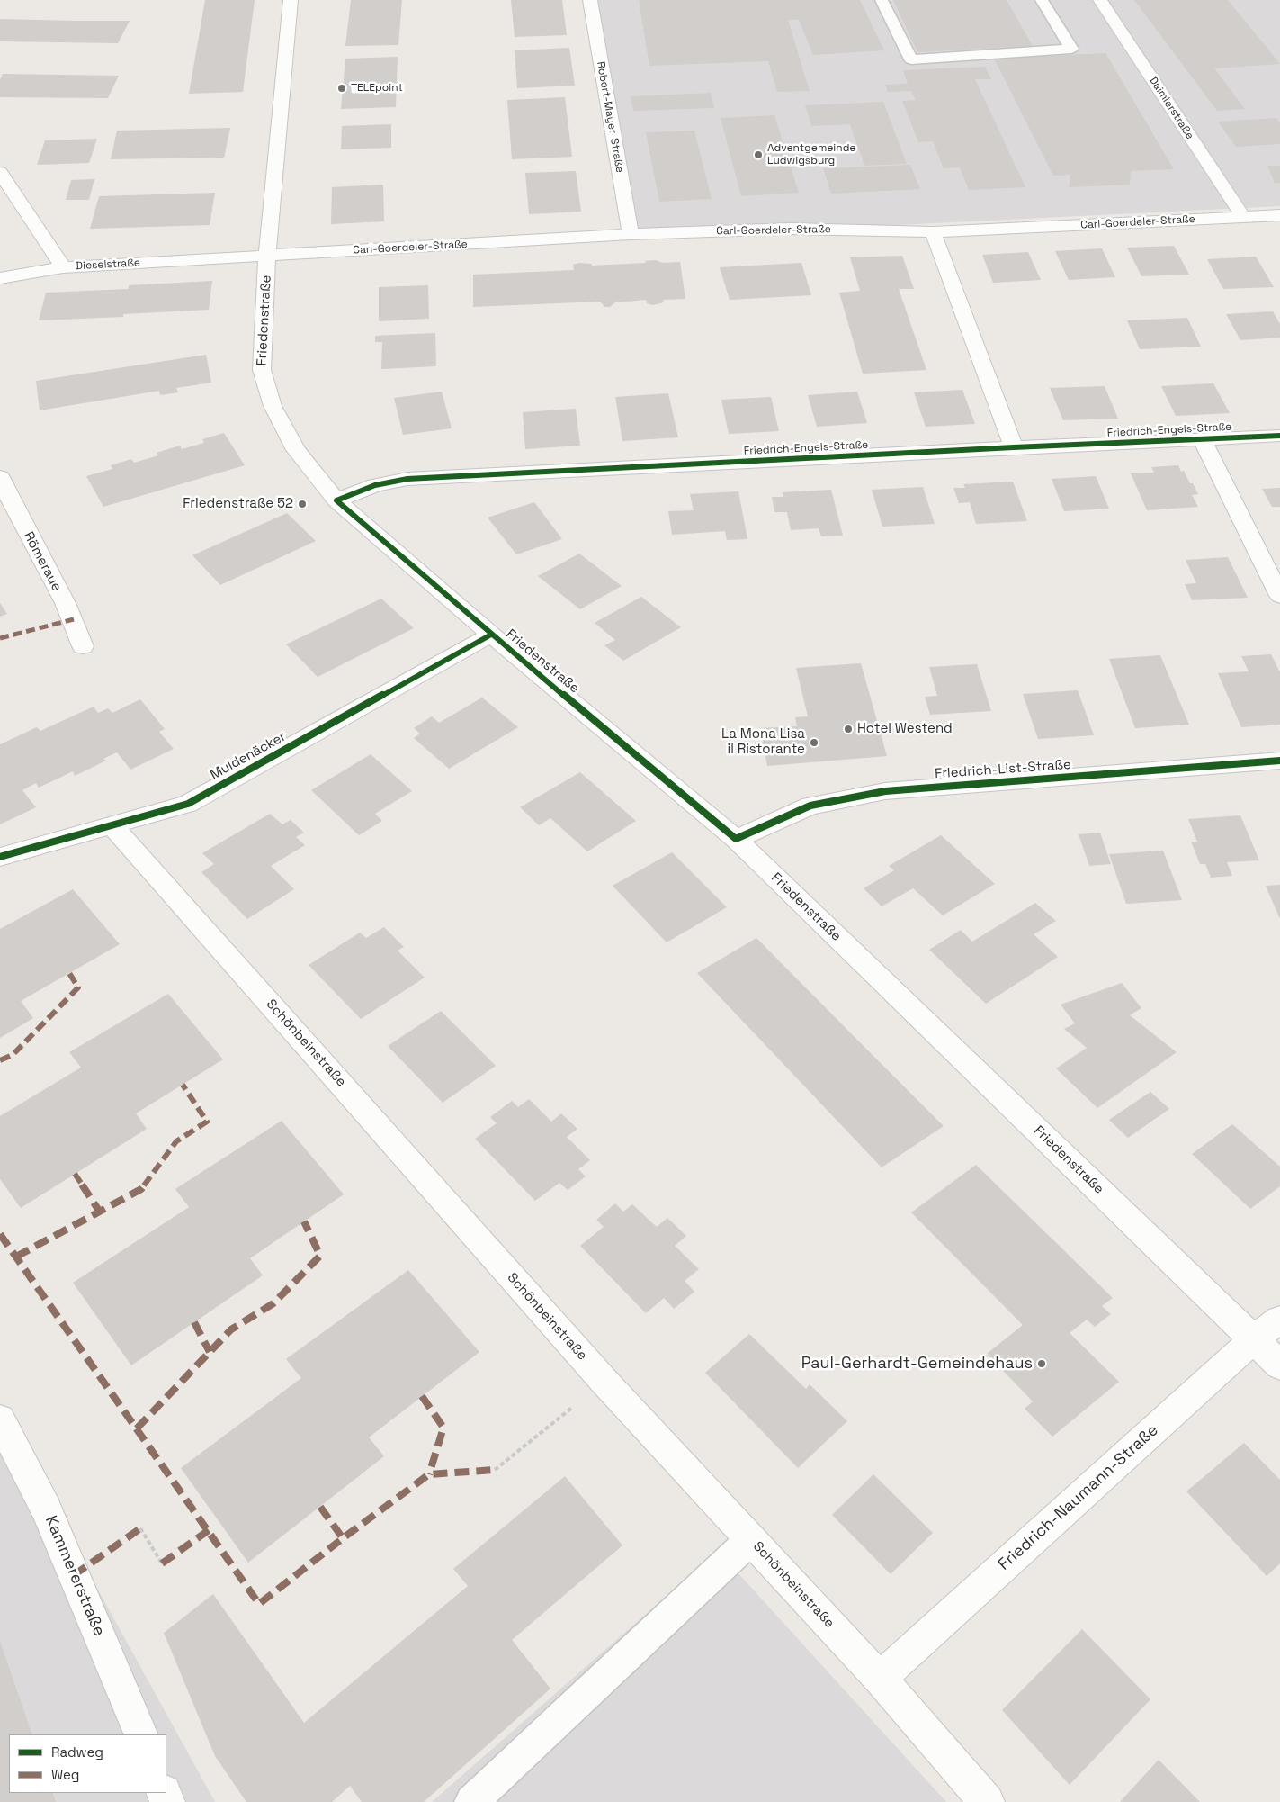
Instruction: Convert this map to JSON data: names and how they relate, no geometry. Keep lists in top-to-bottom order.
{
  "streets": {
    "street": [
      "Daimlerstraße",
      "Robert-Mayer-Straße",
      "Carl-Goerdeler-Straße",
      "Dieselstraße",
      "Friedenstraße",
      "Friedrich-Engels-Straße",
      "Römeraue",
      "Muldenäcker",
      "Friedrich-List-Straße",
      "Schönbeinstraße",
      "Friedrich-Naumann-Straße",
      "Kammererstraße"
    ]
  },
  "crossings": [
    ["Daimlerstraße", "Carl-Goerdeler-Straße"],
    ["Robert-Mayer-Straße", "Carl-Goerdeler-Straße"],
    ["Carl-Goerdeler-Straße", "Dieselstraße"],
    ["Carl-Goerdeler-Straße", "Friedenstraße"],
    ["Dieselstraße", "Friedenstraße"],
    ["Friedenstraße", "Friedrich-Engels-Straße"],
    ["Friedenstraße", "Muldenäcker"],
    ["Friedenstraße", "Friedrich-List-Straße"],
    ["Friedenstraße", "Friedrich-Naumann-Straße"],
    ["Muldenäcker", "Schönbeinstraße"],
    ["Schönbeinstraße", "Friedrich-Naumann-Straße"]
  ],
  "places": [
    "TELEpoint",
    "Adventgemeinde Ludwigsburg",
    "Friedenstraße 52",
    "Hotel Westend",
    "La Mona Lisa il Ristorante",
    "Paul-Gerhardt-Gemeindehaus"
  ],
  "legend": ["Radweg", "Weg"]
}
